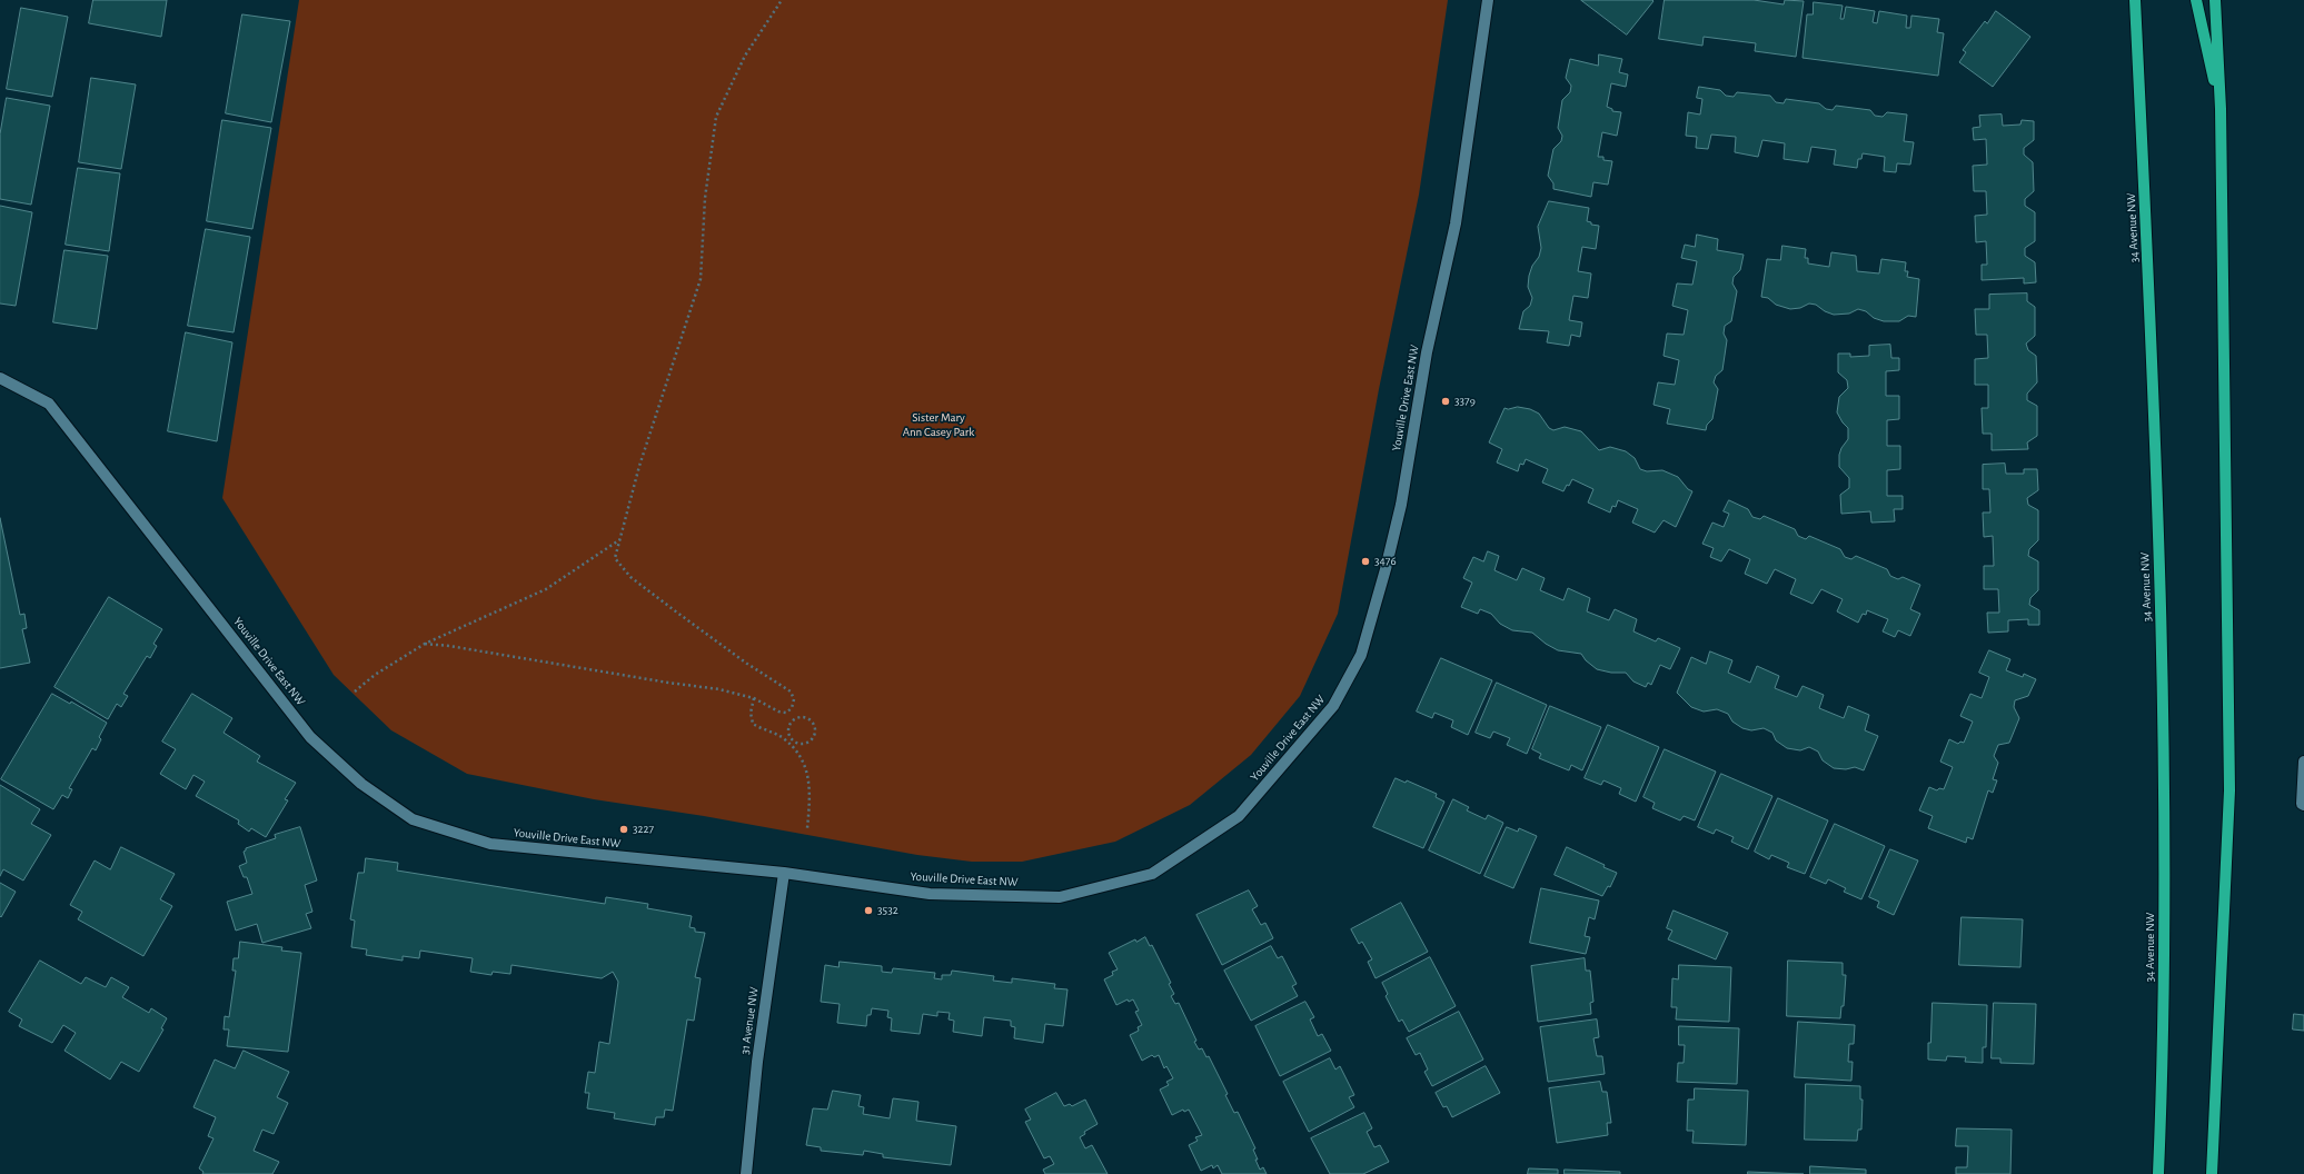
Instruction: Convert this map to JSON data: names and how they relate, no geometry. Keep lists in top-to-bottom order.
{
  "streets": {
    "main road": ["34 Avenue NW"],
    "street": ["Youville Drive East NW", "31 Avenue NW"]
  },
  "crossings": [
    ["Youville Drive East NW", "31 Avenue NW"]
  ],
  "parks": ["Sister Mary Ann Casey Park"],
  "places": [
    "3379",
    "3476",
    "3227",
    "3532"
  ]
}
